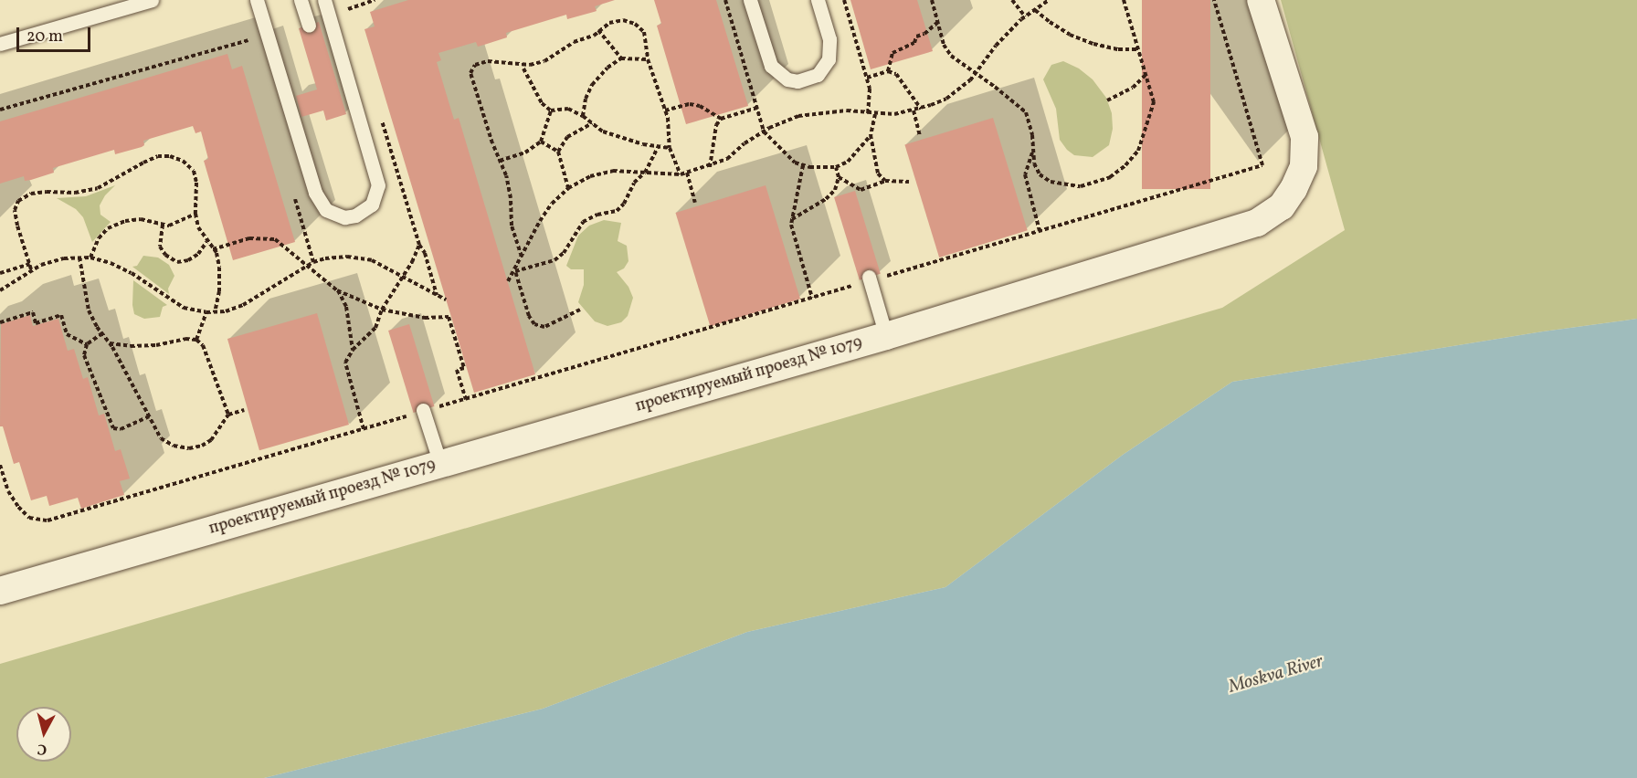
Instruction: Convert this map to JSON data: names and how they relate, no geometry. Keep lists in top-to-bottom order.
{
  "streets": {
    "street": ["проектируемый проезд № 1079"]
  },
  "water": ["Moskva River"],
  "scale_bar": "20 m",
  "north": "bottom"
}
